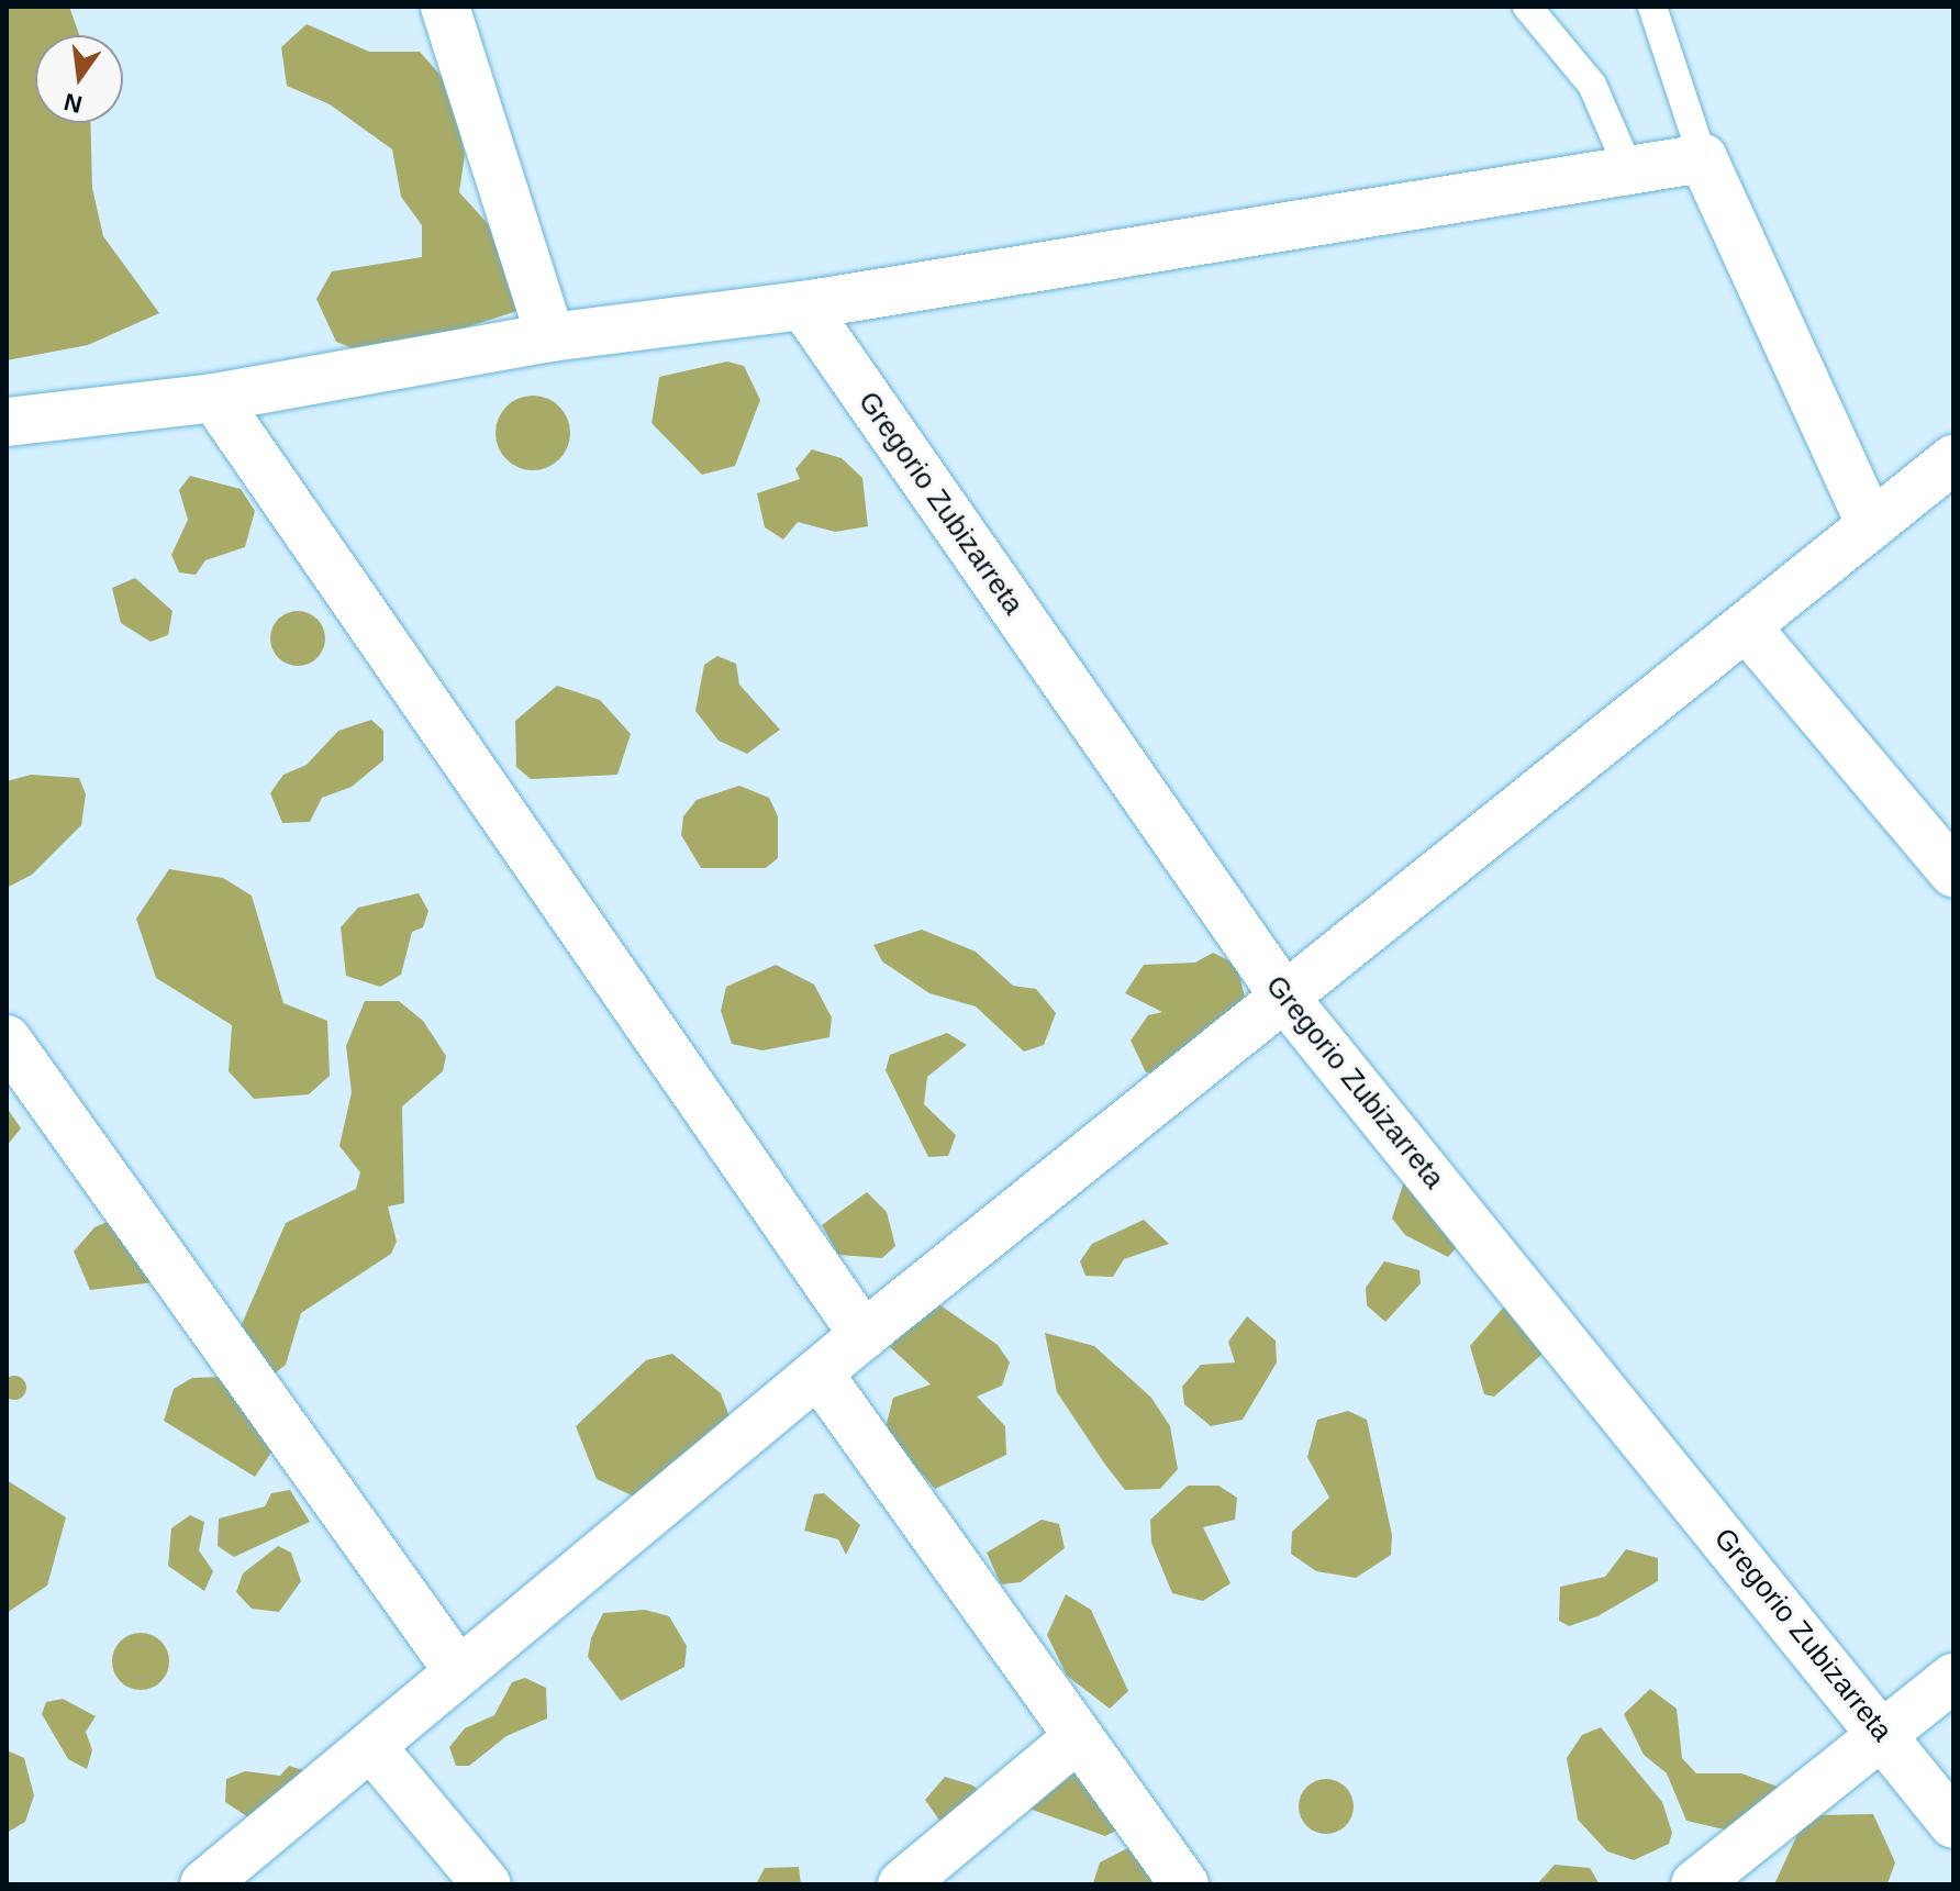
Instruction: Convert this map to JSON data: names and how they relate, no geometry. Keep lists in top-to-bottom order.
{
  "streets": {
    "street": ["Gregorio Zubizarreta"]
  },
  "north": "bottom"
}
